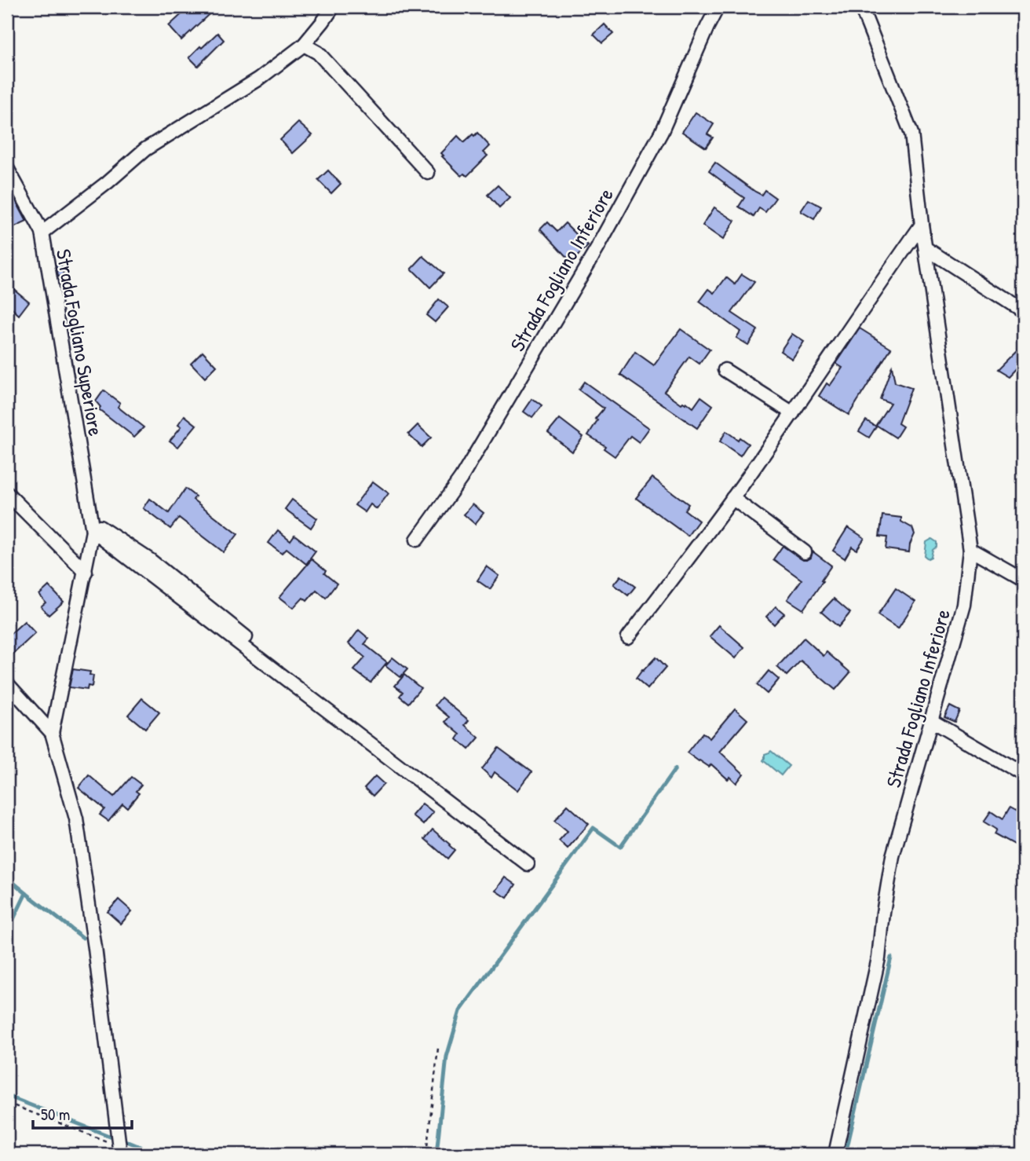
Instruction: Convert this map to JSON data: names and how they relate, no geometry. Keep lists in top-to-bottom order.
{
  "streets": {
    "street": ["Strada Fogliano Inferiore", "Strada Fogliano Superiore"]
  },
  "scale_bar": "50 m"
}
